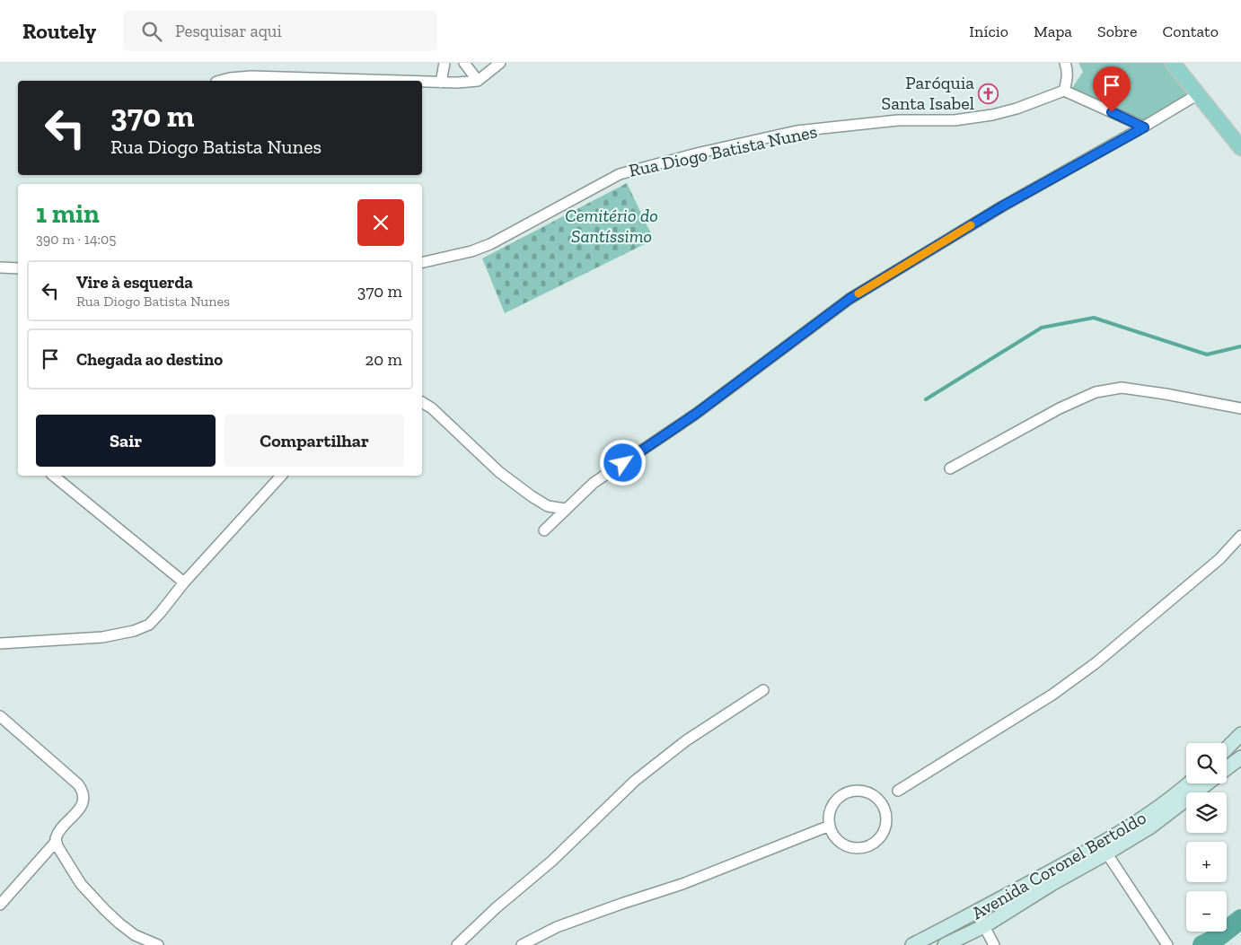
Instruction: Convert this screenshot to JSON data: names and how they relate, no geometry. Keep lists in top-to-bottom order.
{
  "streets": {
    "street": ["Rua Diogo Batista Nunes", "Avenida Coronel Bertoldo"]
  },
  "parks": ["Cemitério do Santíssimo"],
  "places": {
    "church": ["Paróquia Santa Isabel"]
  },
  "page": {
    "header": "Routely",
    "search": "Pesquisar aqui",
    "nav": [
      "Início",
      "Mapa",
      "Sobre",
      "Contato"
    ],
    "turn": ["370 m", "Rua Diogo Batista Nunes"],
    "heading": ["1 min", "390 m · 14:05"],
    "list": [
      {
        "name": "Vire à esquerda",
        "note": "Rua Diogo Batista Nunes",
        "value": "370 m"
      },
      {
        "name": "Chegada ao destino",
        "value": "20 m"
      }
    ],
    "buttons": ["Sair", "Compartilhar"],
    "map_buttons": ["+", "−"]
  }
}
